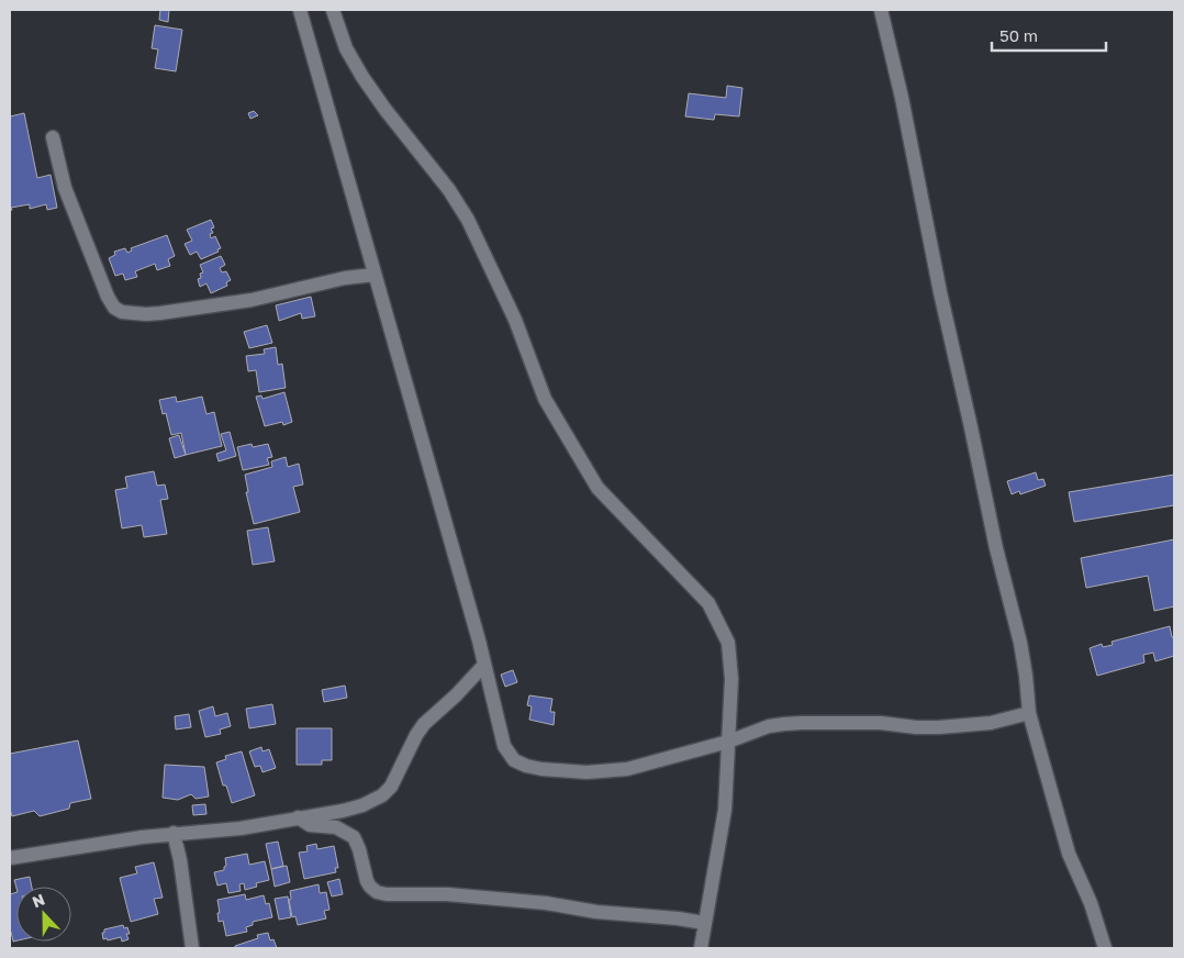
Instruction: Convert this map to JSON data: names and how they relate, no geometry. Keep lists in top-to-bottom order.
{
  "scale_bar": "50 m",
  "north": "top"
}
